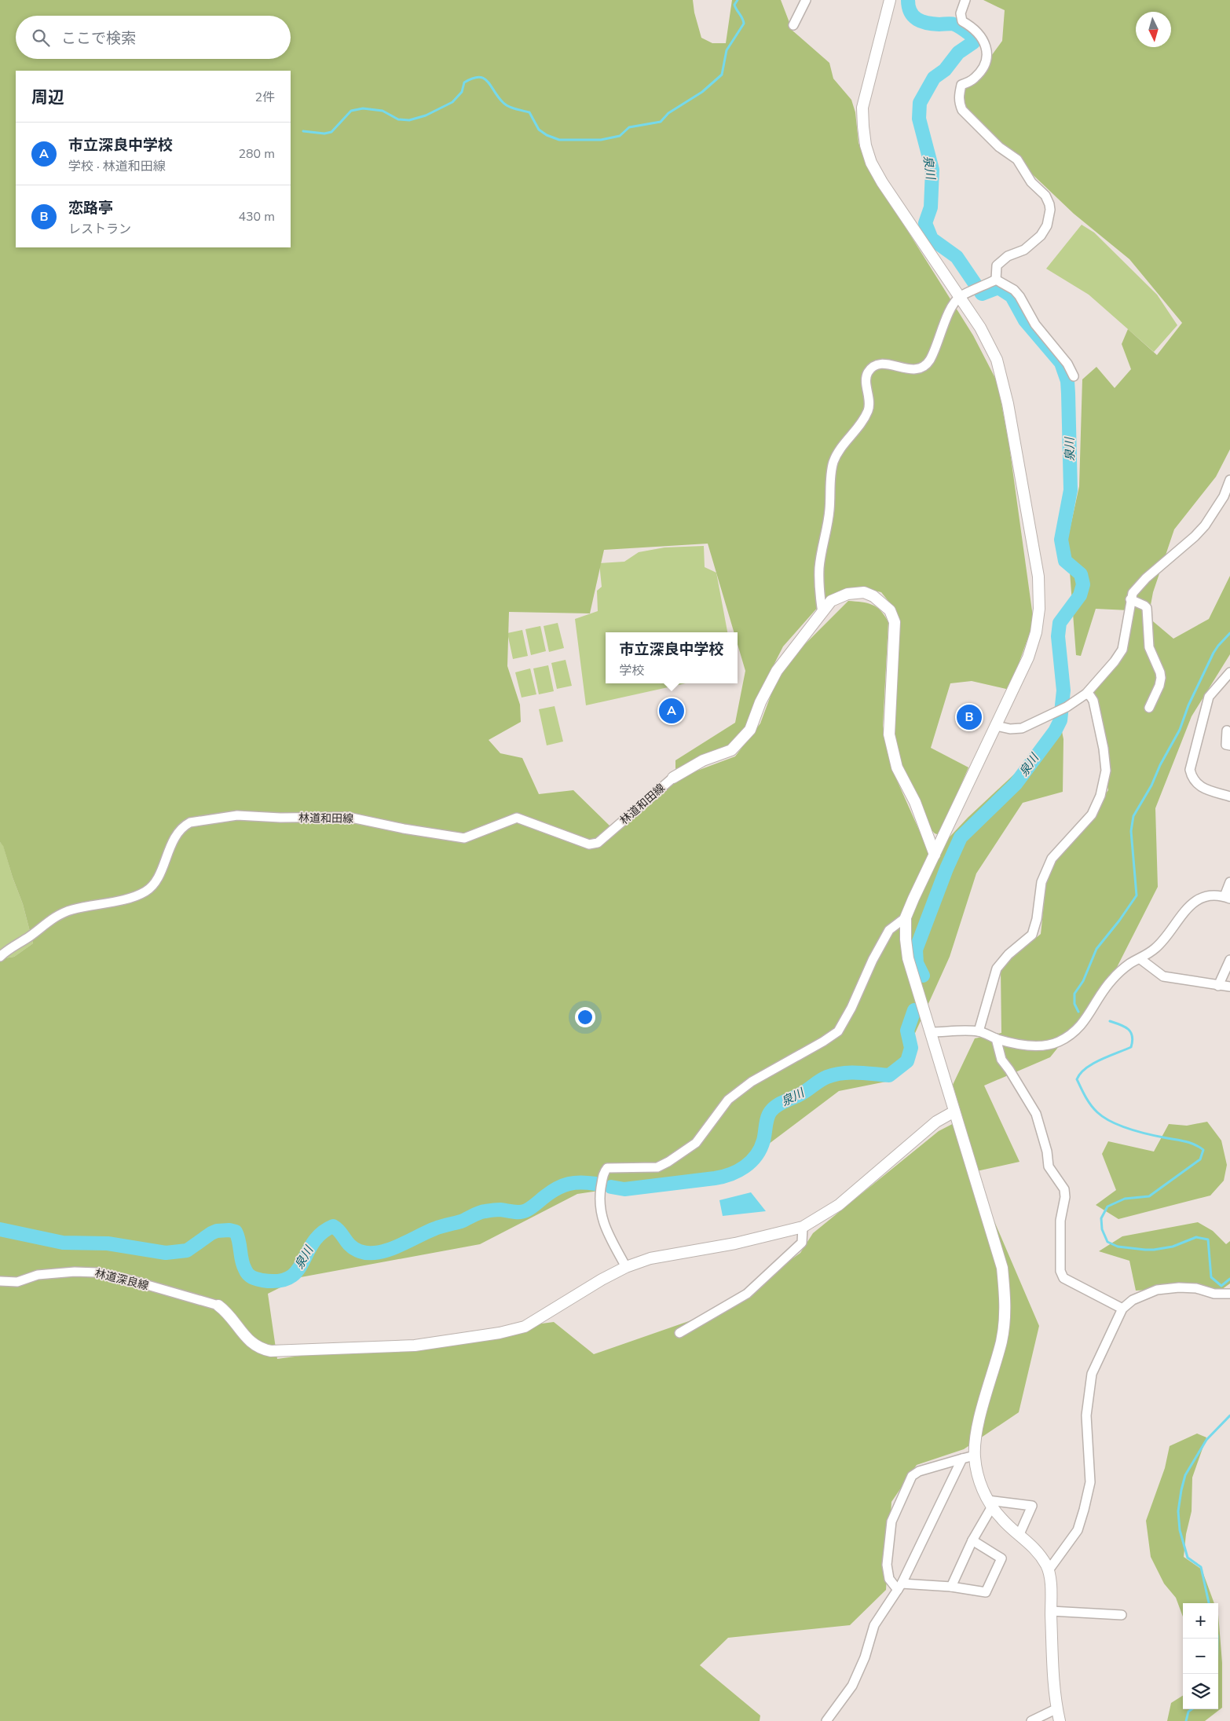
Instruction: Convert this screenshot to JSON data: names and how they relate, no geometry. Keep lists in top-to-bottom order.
{
  "streets": {
    "street": ["林道和田線", "林道深良線"]
  },
  "water": ["泉川"],
  "north": "bottom",
  "page": {
    "search": "ここで検索",
    "heading": ["周辺", "2件"],
    "list": [
      {
        "mark": "A",
        "name": "市立深良中学校",
        "note": "学校 · 林道和田線",
        "value": "280 m"
      },
      {
        "mark": "B",
        "name": "恋路亭",
        "note": "レストラン",
        "value": "430 m"
      }
    ],
    "popup": ["市立深良中学校", "学校"],
    "pins": ["A", "B"],
    "map_buttons": ["+", "−"]
  }
}
